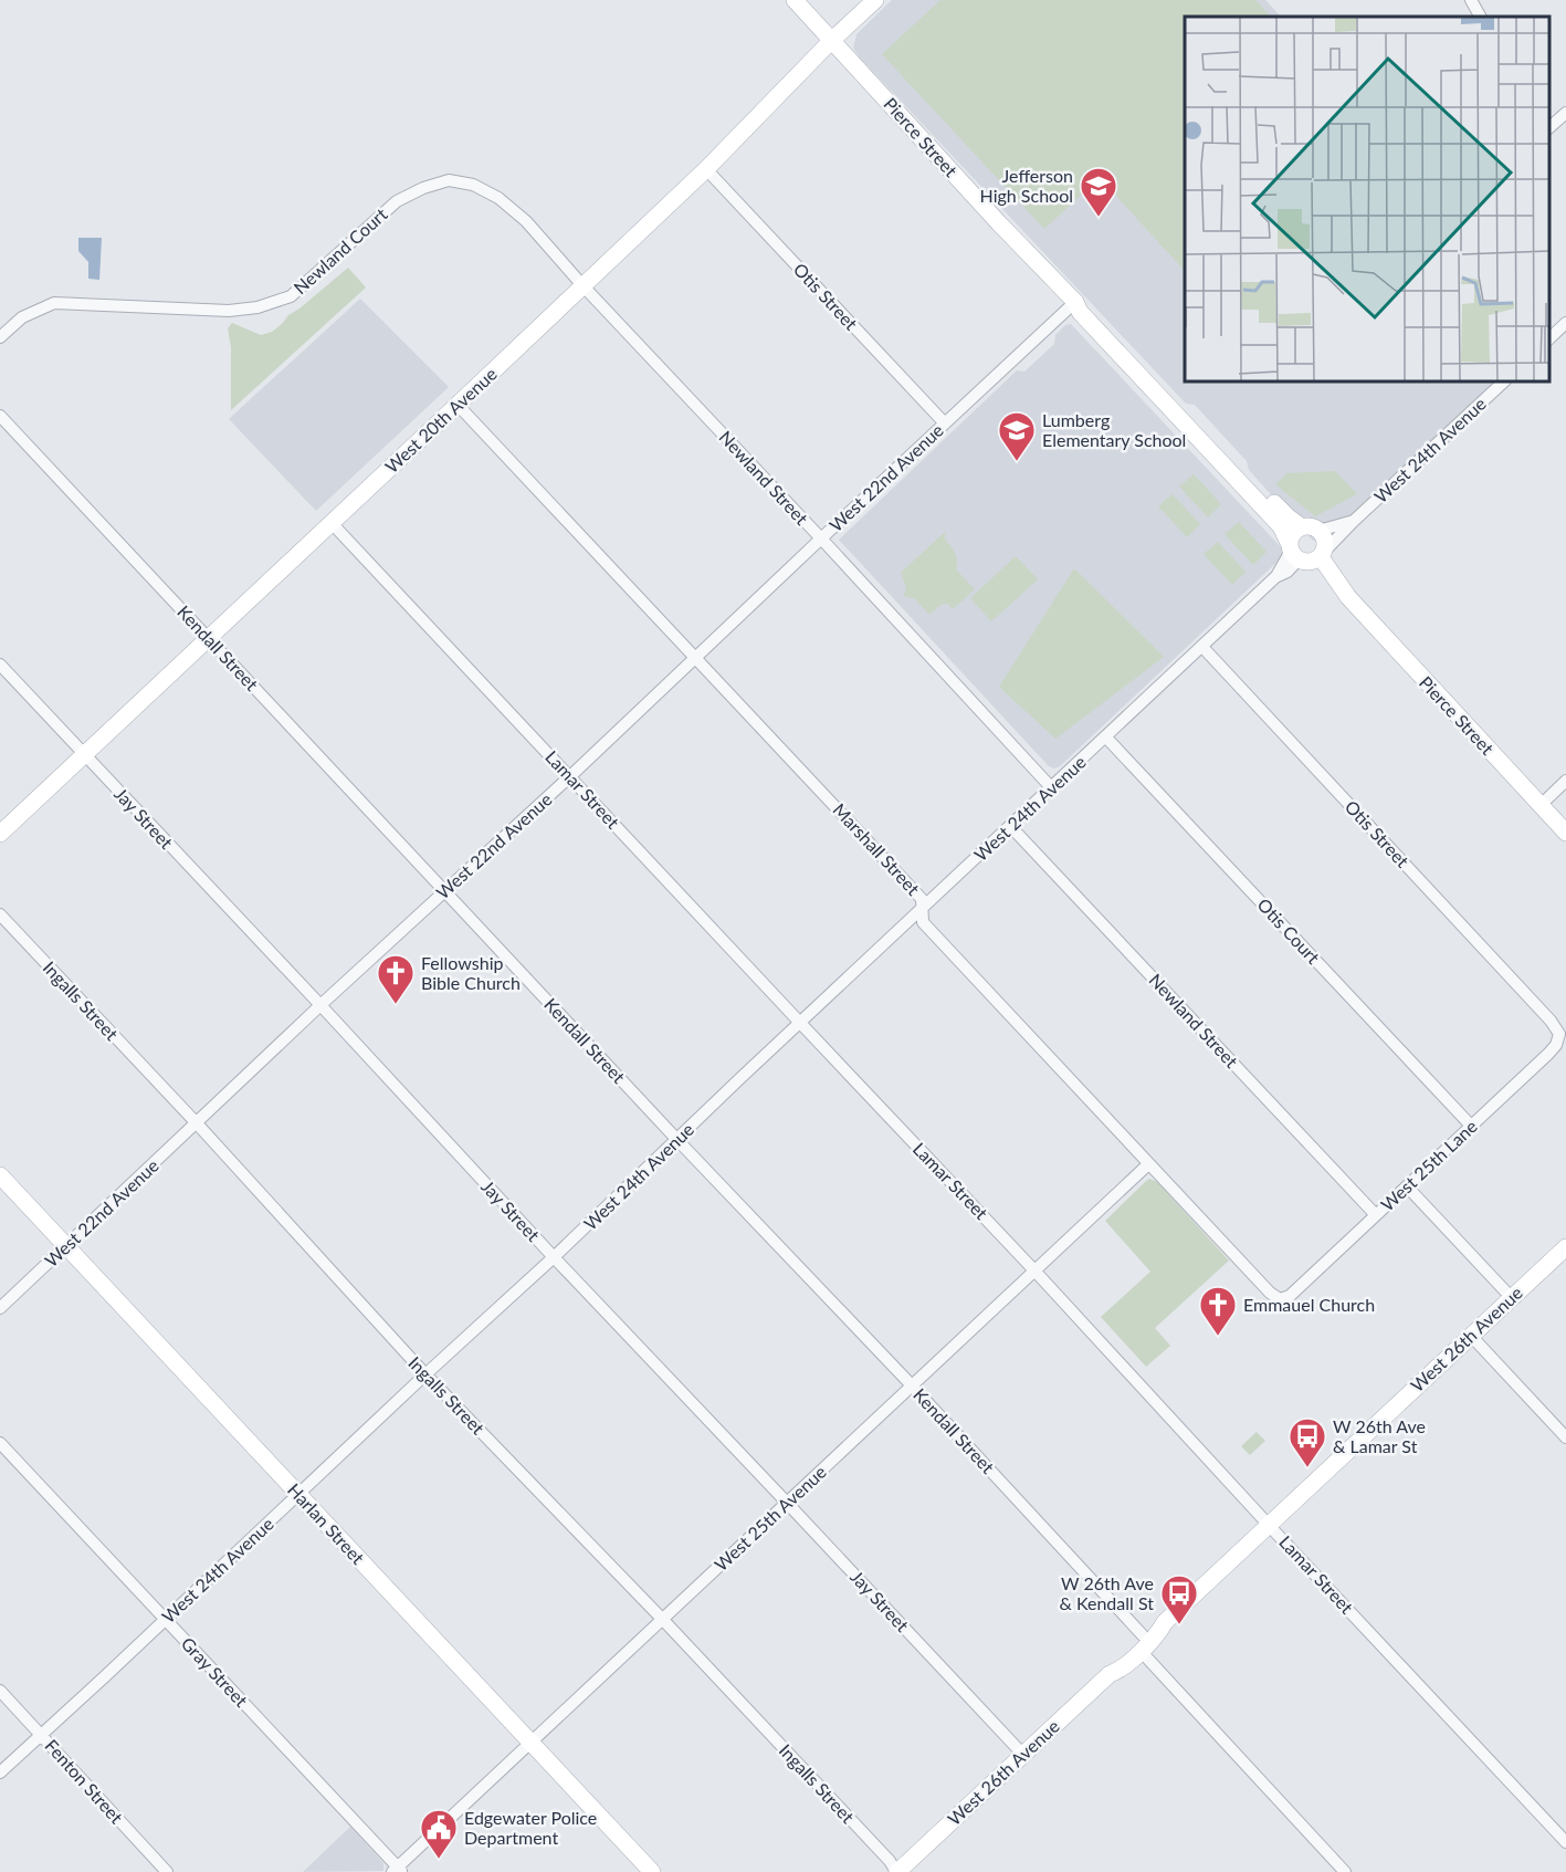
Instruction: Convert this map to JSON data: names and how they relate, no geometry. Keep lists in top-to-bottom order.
{
  "streets": {
    "street": [
      "Pierce Street",
      "Newland Court",
      "Otis Street",
      "West 20th Avenue",
      "West 24th Avenue",
      "Newland Street",
      "West 22nd Avenue",
      "Kendall Street",
      "Lamar Street",
      "Jay Street",
      "Marshall Street",
      "Otis Court",
      "Ingalls Street",
      "West 25th Lane",
      "West 26th Avenue",
      "West 25th Avenue",
      "Harlan Street",
      "Gray Street",
      "Fenton Street"
    ]
  },
  "crossings": [
    ["Pierce Street", "West 20th Avenue"],
    ["Pierce Street", "West 24th Avenue"],
    ["Pierce Street", "West 22nd Avenue"],
    ["Newland Court", "West 20th Avenue"],
    ["Newland Court", "Newland Street"],
    ["Otis Street", "West 20th Avenue"],
    ["Otis Street", "West 24th Avenue"],
    ["Otis Street", "West 22nd Avenue"],
    ["Otis Street", "West 25th Lane"],
    ["West 20th Avenue", "Newland Street"],
    ["West 20th Avenue", "Kendall Street"],
    ["West 20th Avenue", "Lamar Street"],
    ["West 20th Avenue", "Jay Street"],
    ["West 20th Avenue", "Marshall Street"],
    ["West 24th Avenue", "Newland Street"],
    ["West 24th Avenue", "Kendall Street"],
    ["West 24th Avenue", "Lamar Street"],
    ["West 24th Avenue", "Jay Street"],
    ["West 24th Avenue", "Marshall Street"],
    ["West 24th Avenue", "Otis Court"],
    ["West 24th Avenue", "Ingalls Street"],
    ["West 24th Avenue", "Harlan Street"],
    ["West 24th Avenue", "Gray Street"],
    ["West 24th Avenue", "Fenton Street"],
    ["Newland Street", "West 22nd Avenue"],
    ["Newland Street", "West 25th Lane"],
    ["West 22nd Avenue", "Kendall Street"],
    ["West 22nd Avenue", "Lamar Street"],
    ["West 22nd Avenue", "Jay Street"],
    ["West 22nd Avenue", "Marshall Street"],
    ["West 22nd Avenue", "Ingalls Street"],
    ["West 22nd Avenue", "Harlan Street"],
    ["Kendall Street", "West 26th Avenue"],
    ["Kendall Street", "West 25th Avenue"],
    ["Lamar Street", "West 26th Avenue"],
    ["Lamar Street", "West 25th Avenue"],
    ["Jay Street", "West 26th Avenue"],
    ["Jay Street", "West 25th Avenue"],
    ["Marshall Street", "West 25th Lane"],
    ["Marshall Street", "West 25th Avenue"],
    ["Otis Court", "West 25th Lane"],
    ["Ingalls Street", "West 26th Avenue"],
    ["Ingalls Street", "West 25th Avenue"],
    ["West 25th Avenue", "Harlan Street"],
    ["West 25th Avenue", "Gray Street"]
  ],
  "places": {
    "school or university": ["Jefferson High School", "Lumberg Elementary School"],
    "church": ["Fellowship Bible Church", "Emmauel Church"],
    "bus stop": ["W 26th Ave & Lamar St", "W 26th Ave & Kendall St"],
    "public building": ["Edgewater Police Department"]
  }
}
